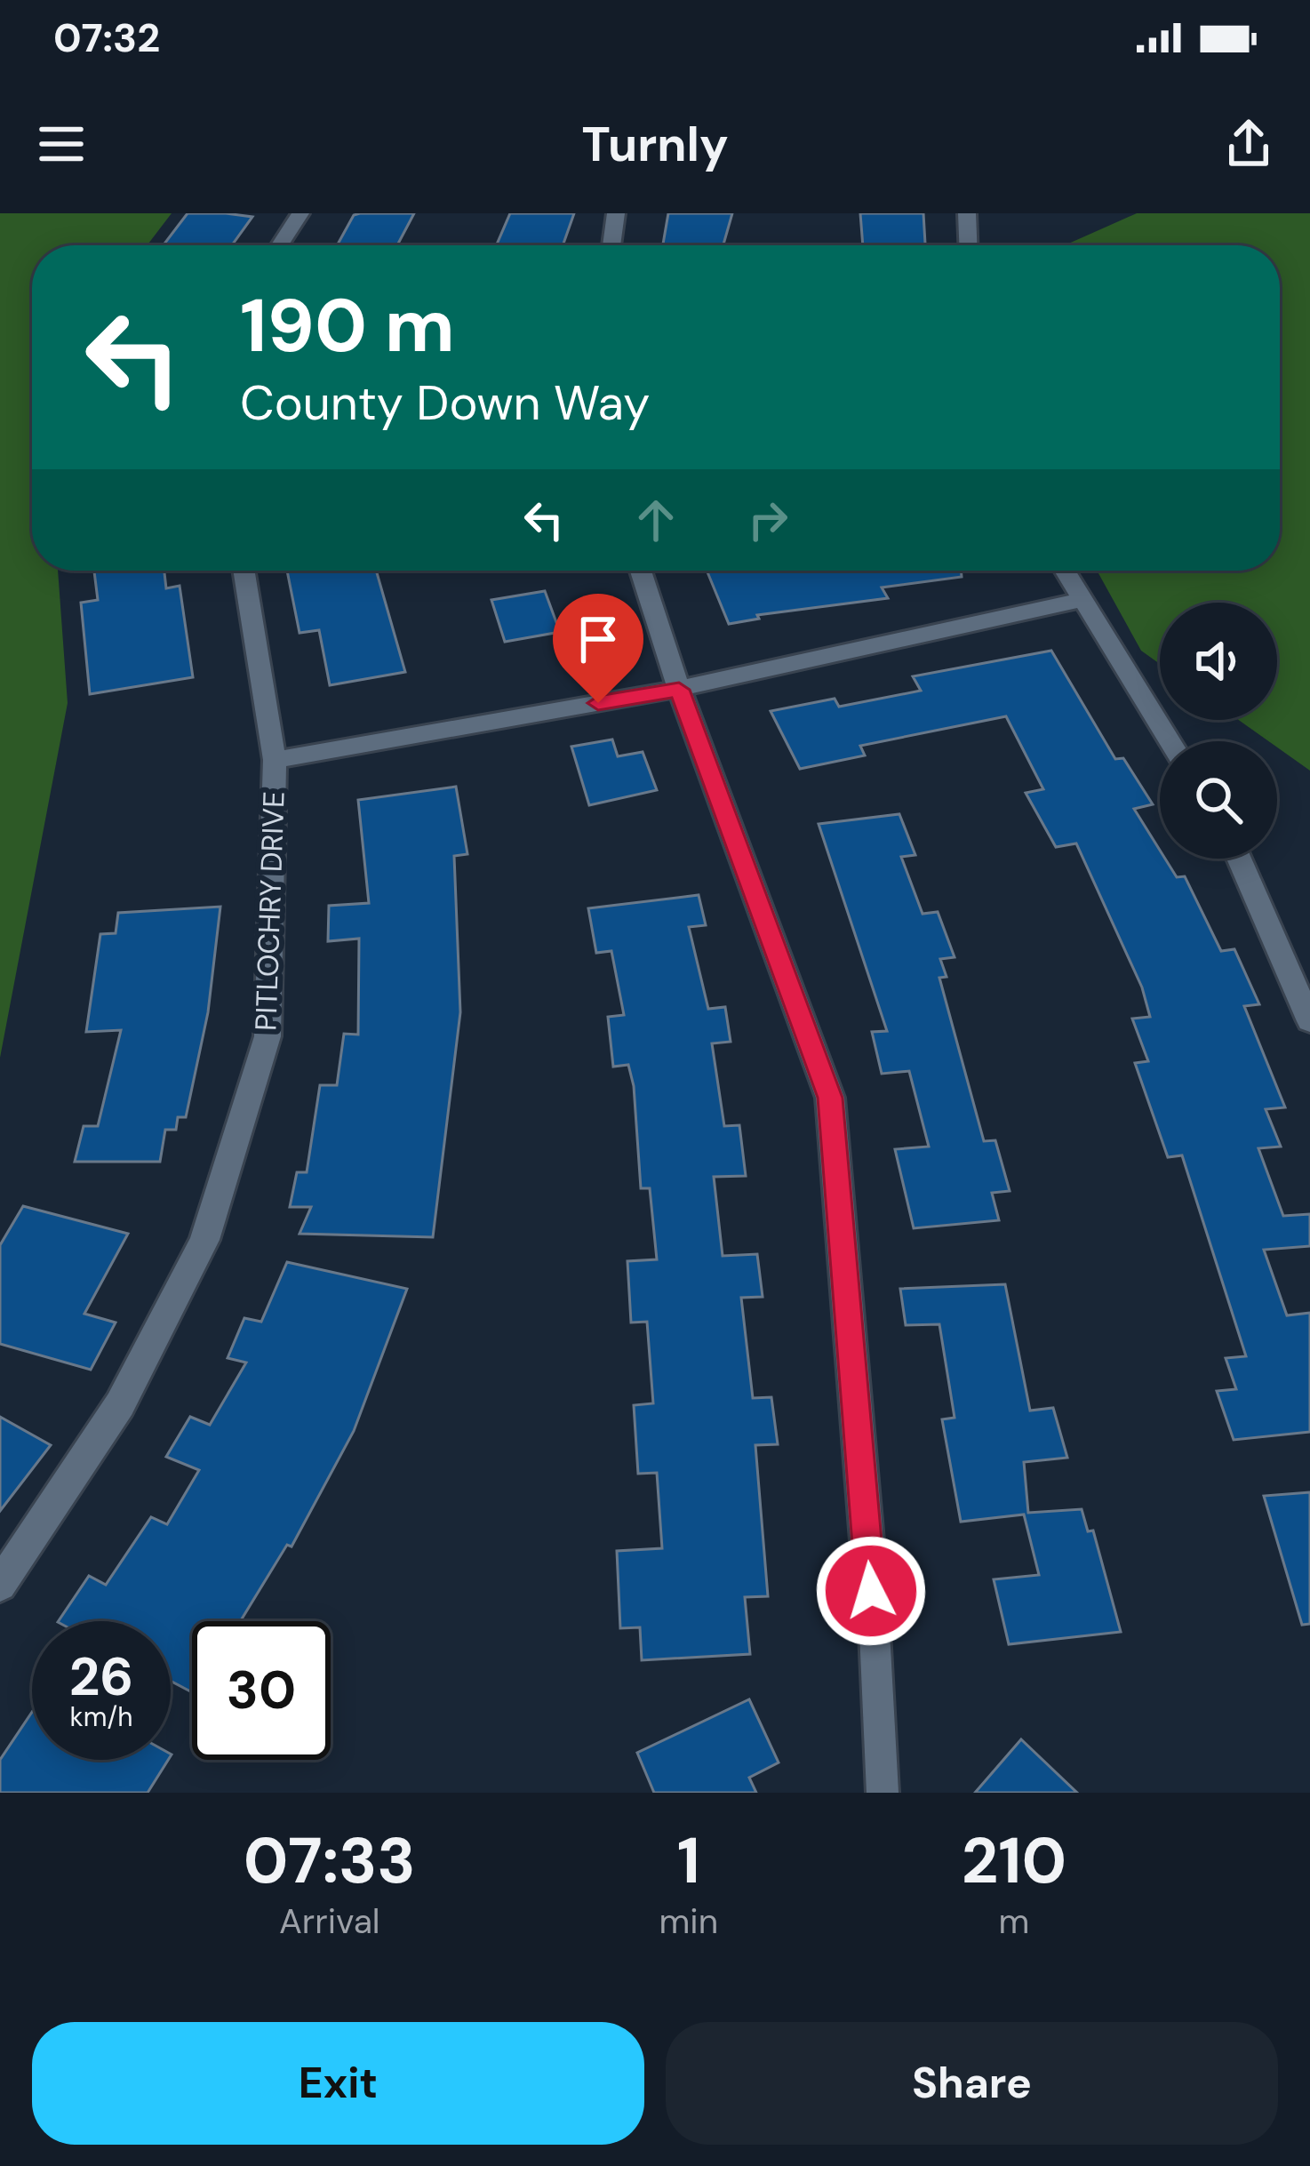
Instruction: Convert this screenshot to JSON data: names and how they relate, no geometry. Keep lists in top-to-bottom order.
{
  "streets": {
    "street": ["PITLOCHRY DRIVE"]
  },
  "page": {
    "status": "07:32",
    "header": "Turnly",
    "turn": ["190 m", "County Down Way"],
    "speed": "26 km/h",
    "limit": "30",
    "eta": [
      "07:33",
      "Arrival",
      "1",
      "min",
      "210",
      "m"
    ],
    "buttons": ["Exit", "Share"]
  }
}
